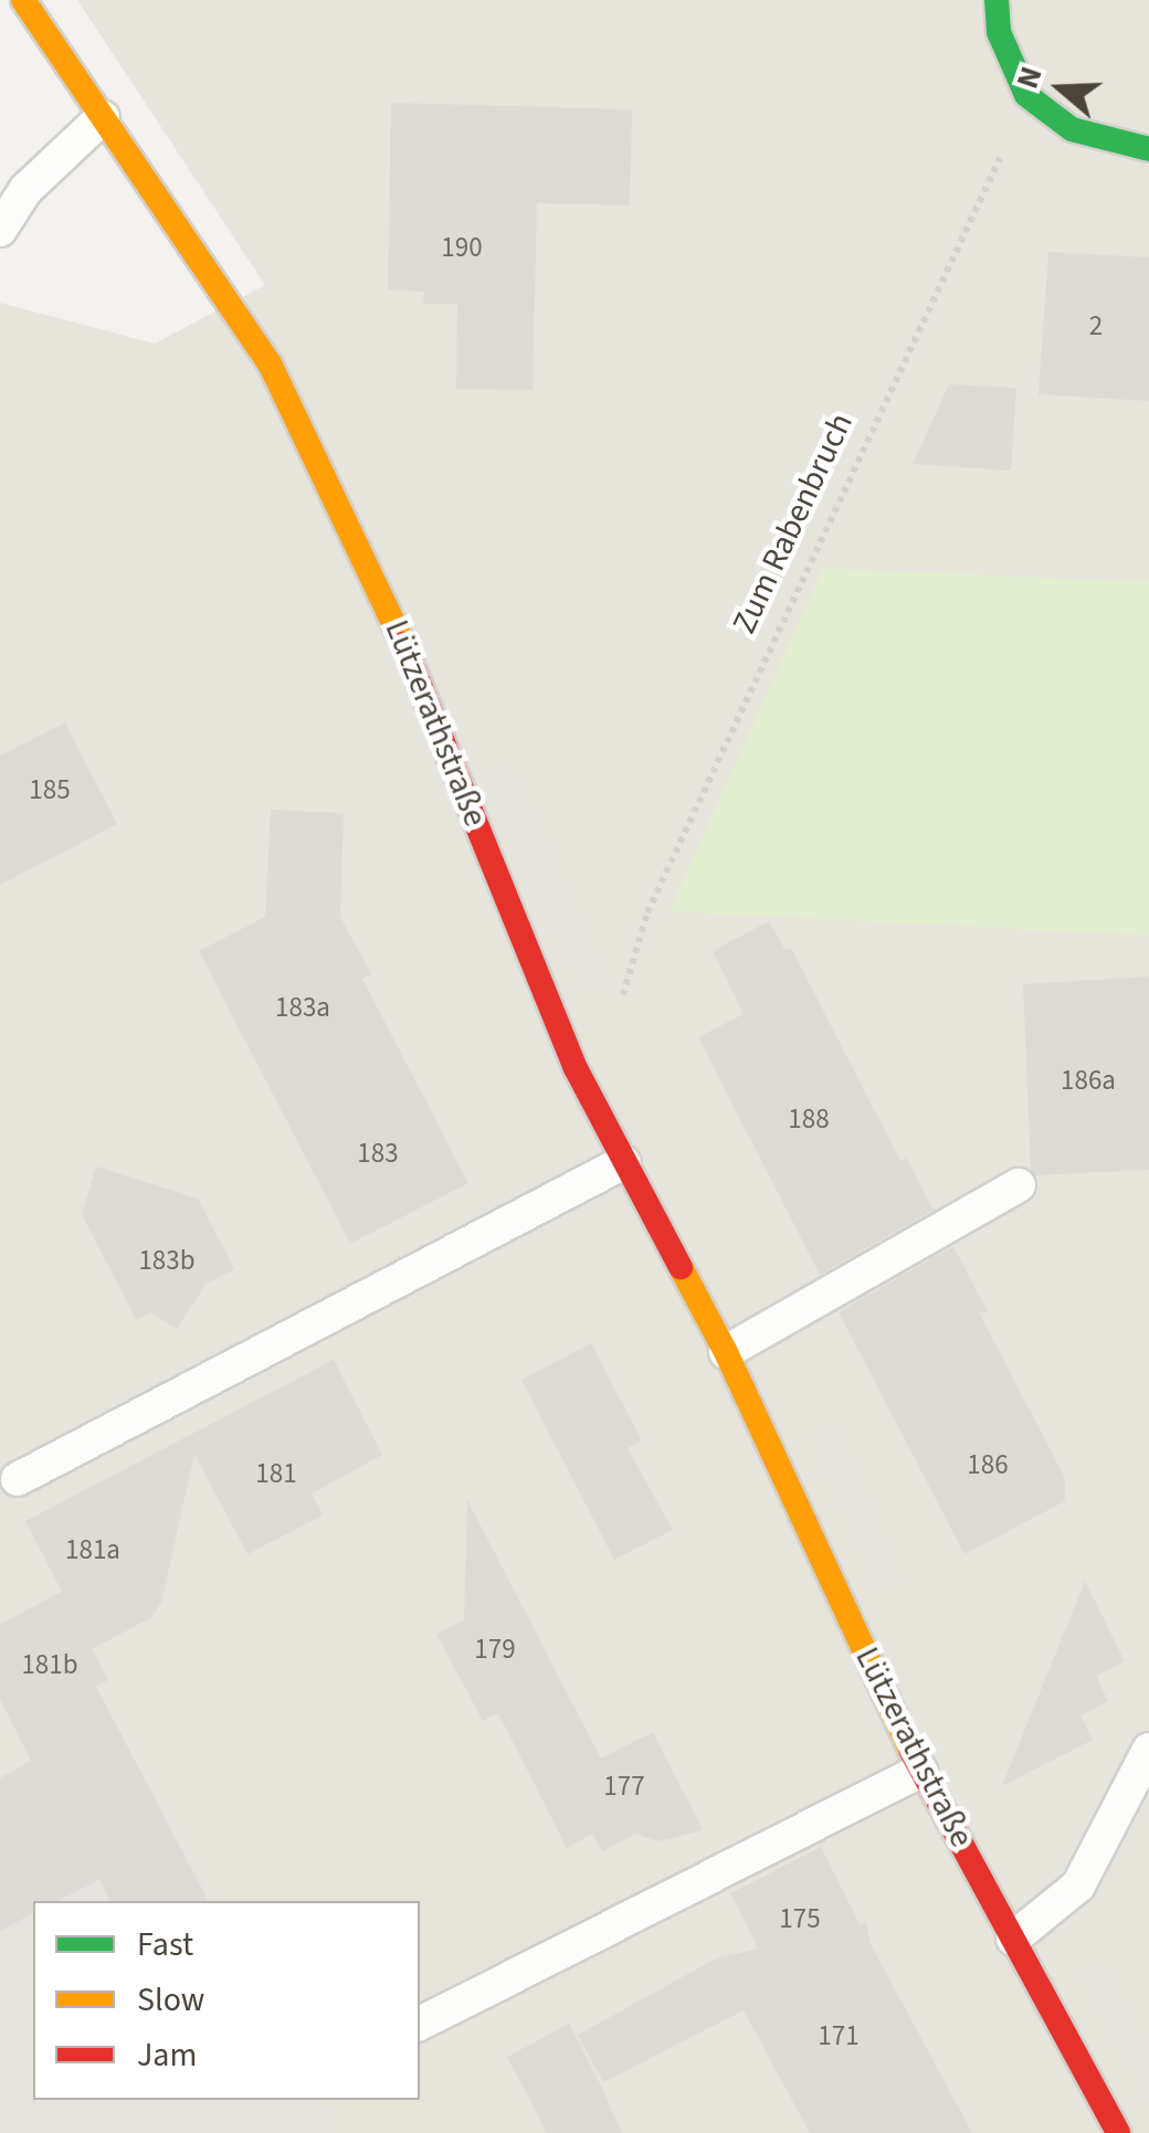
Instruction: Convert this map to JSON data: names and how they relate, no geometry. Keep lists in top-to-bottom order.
{
  "streets": {
    "street": ["Lützerathstraße"],
    "path": ["Zum Rabenbruch"]
  },
  "crossings": [
    ["Zum Rabenbruch", "Lützerathstraße"]
  ],
  "house_numbers": [
    "190",
    "2",
    "185",
    "183a",
    "186a",
    "188",
    "183",
    "183b",
    "186",
    "181",
    "181a",
    "179",
    "181b",
    "177",
    "175",
    "171"
  ],
  "legend": ["Fast", "Slow", "Jam"],
  "north": "left"
}
